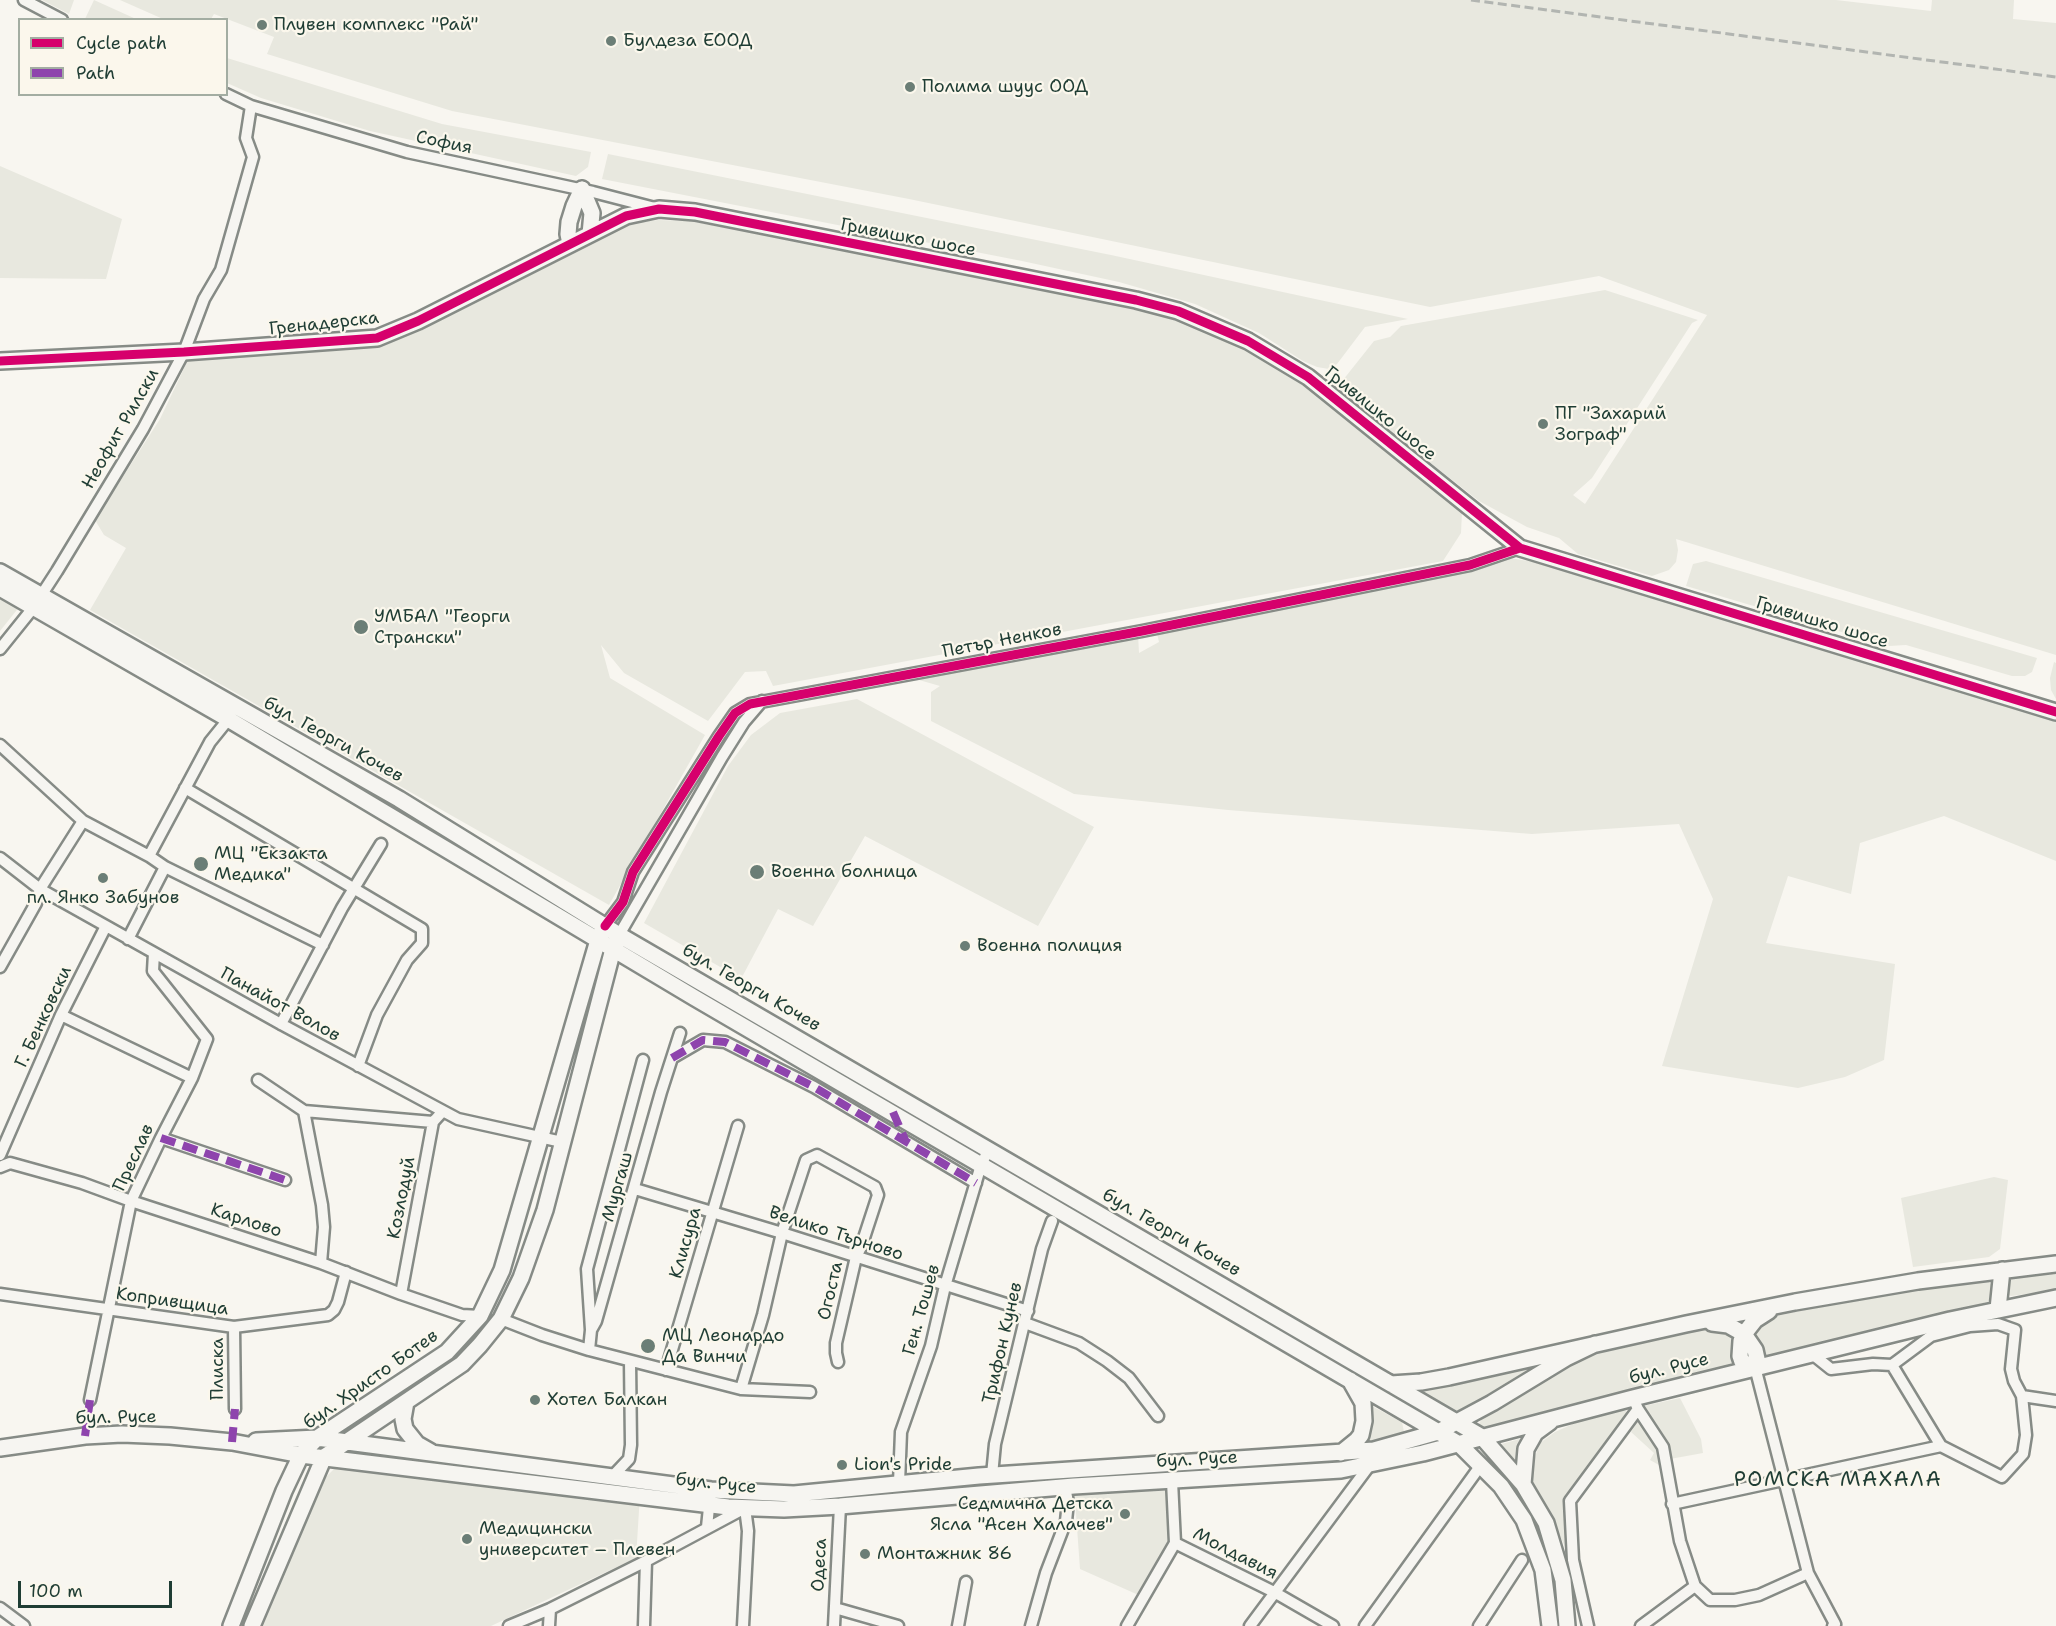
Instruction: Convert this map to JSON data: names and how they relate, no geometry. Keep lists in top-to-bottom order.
{
  "streets": {
    "main road": [
      "Гривишко шосе",
      "Гренадерска",
      "бул. Георги Кочев",
      "бул. Русе",
      "бул. Христо Ботев"
    ],
    "street": [
      "София",
      "Неофит Рилски",
      "Петър Ненков",
      "Панайот Волов",
      "Г. Бенковски",
      "Преслав",
      "Мургаш",
      "Козлодуй",
      "Карлово",
      "Велико Търново",
      "Клисура",
      "Огоста",
      "Копривщица",
      "Ген. Тошев",
      "Трифон Кунев",
      "Плиска",
      "Молдавия",
      "Одеса"
    ]
  },
  "crossings": [
    ["София", "Гривишко шосе"],
    ["София", "Гренадерска"],
    ["София", "Неофит Рилски"],
    ["Гривишко шосе", "Гренадерска"],
    ["Гривишко шосе", "Петър Ненков"],
    ["Гренадерска", "Неофит Рилски"],
    ["Неофит Рилски", "бул. Георги Кочев"],
    ["Петър Ненков", "бул. Георги Кочев"],
    ["Петър Ненков", "бул. Христо Ботев"],
    ["бул. Георги Кочев", "Ген. Тошев"],
    ["бул. Георги Кочев", "бул. Русе"],
    ["бул. Георги Кочев", "бул. Христо Ботев"],
    ["Панайот Волов", "Г. Бенковски"],
    ["Панайот Волов", "Преслав"],
    ["Панайот Волов", "Козлодуй"],
    ["Панайот Волов", "бул. Христо Ботев"],
    ["Преслав", "Карлово"],
    ["Преслав", "Копривщица"],
    ["Мургаш", "Велико Търново"],
    ["Козлодуй", "Карлово"],
    ["Карлово", "Копривщица"],
    ["Карлово", "бул. Христо Ботев"],
    ["Велико Търново", "Клисура"],
    ["Велико Търново", "Огоста"],
    ["Велико Търново", "Ген. Тошев"],
    ["Велико Търново", "Трифон Кунев"],
    ["Копривщица", "Плиска"],
    ["Ген. Тошев", "бул. Русе"],
    ["Трифон Кунев", "бул. Русе"],
    ["бул. Русе", "бул. Христо Ботев"],
    ["бул. Русе", "Молдавия"],
    ["бул. Русе", "Одеса"]
  ],
  "districts": ["РОМСКА МАХАЛА"],
  "places": [
    "Плувен комплекс \"Рай\"",
    "Булдеза ЕООД",
    "Полима шуус ООД",
    "ПГ \"Захарий Зограф\"",
    "УМБАЛ \"Георги Странски\"",
    "МЦ \"Екзакта Медика\"",
    "Военна болница",
    "пл. Янко Забунов",
    "Военна полиция",
    "МЦ Леонардо Да Винчи",
    "Хотел Балкан",
    "Lion's Pride",
    "Седмична Детска Ясла \"Асен Халачев\"",
    "Медицински университет – Плевен",
    "Монтажник 86"
  ],
  "legend": ["Cycle path", "Path"],
  "scale_bar": "100 m"
}
